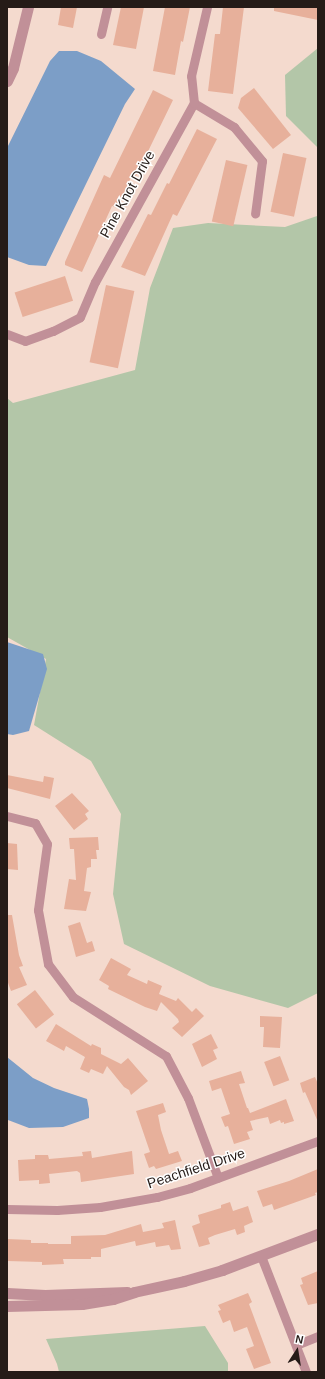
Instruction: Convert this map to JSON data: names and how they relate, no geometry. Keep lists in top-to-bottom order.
{
  "streets": {
    "street": ["Pine Knot Drive", "Peachfield Drive"]
  },
  "north": "top"
}
